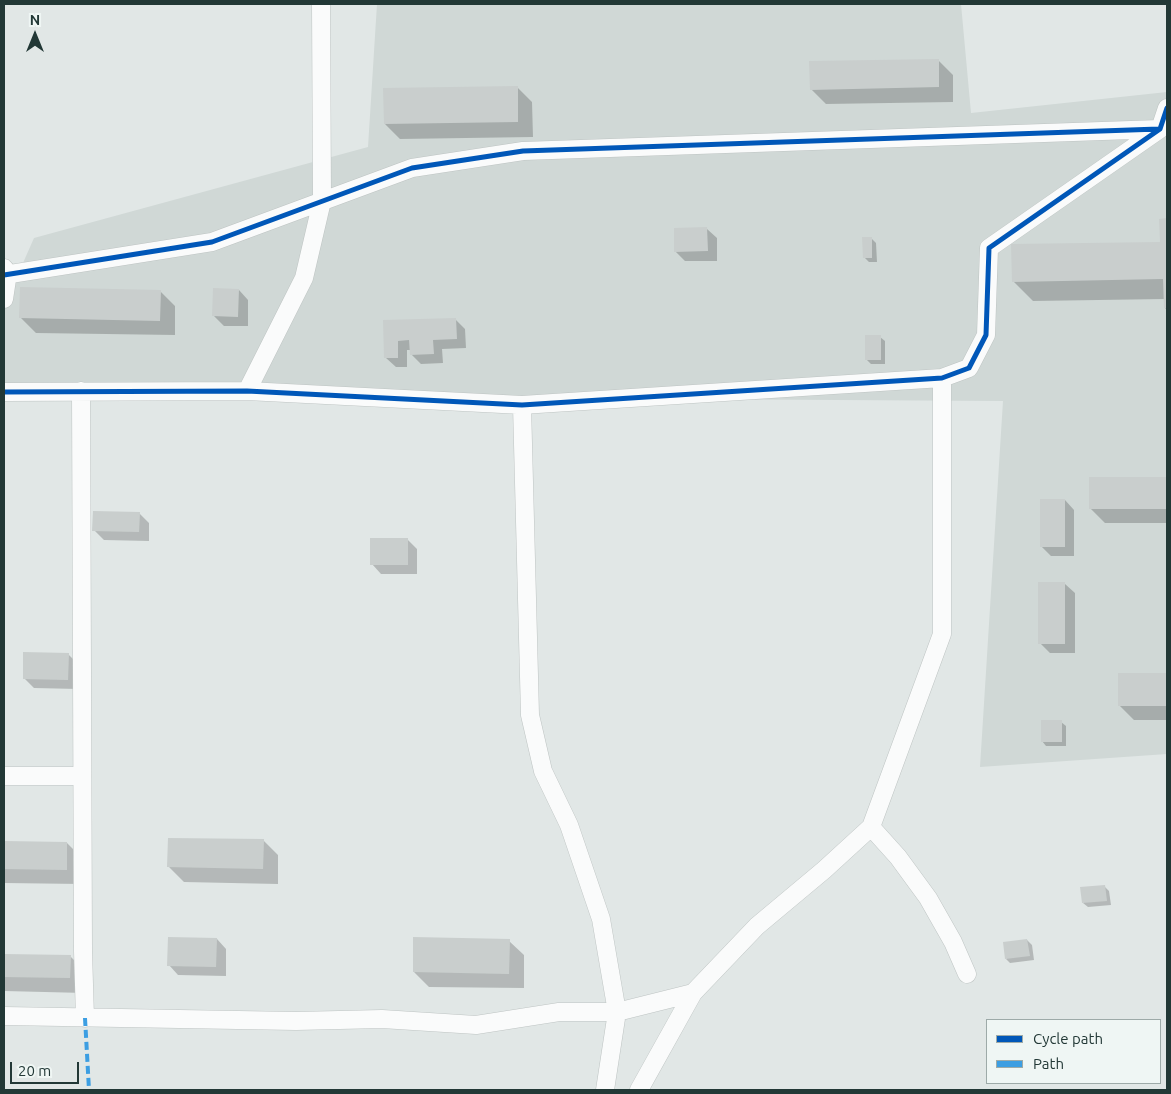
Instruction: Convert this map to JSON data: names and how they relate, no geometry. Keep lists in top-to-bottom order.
{
  "legend": ["Cycle path", "Path"],
  "scale_bar": "20 m",
  "north": "top"
}
